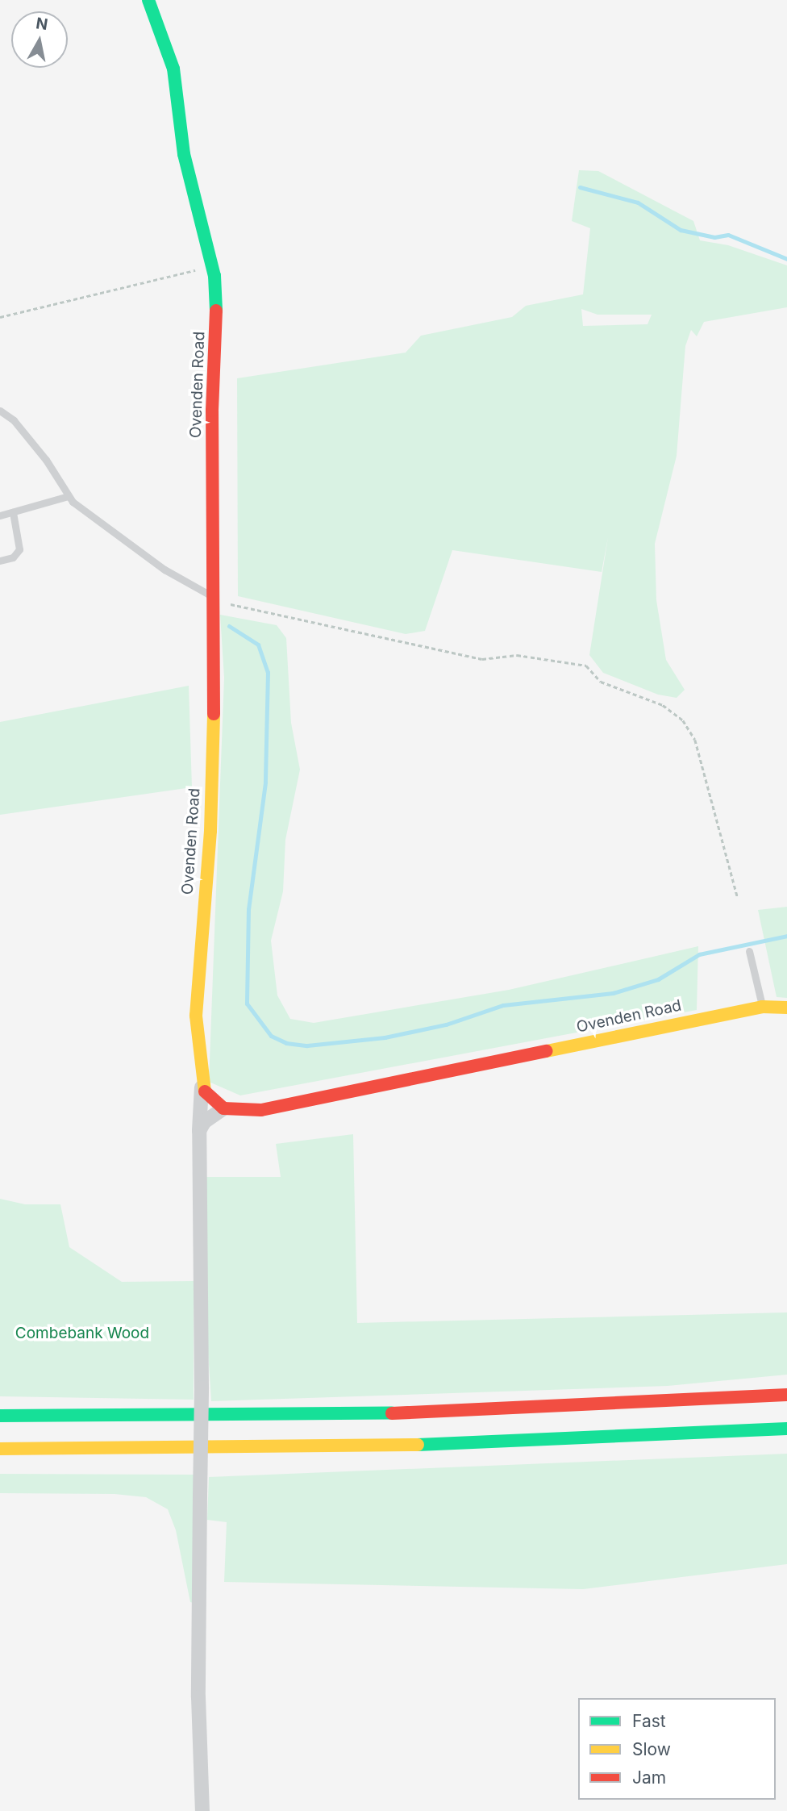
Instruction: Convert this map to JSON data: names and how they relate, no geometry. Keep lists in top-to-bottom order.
{
  "streets": {
    "main road": ["Ovenden Road"]
  },
  "parks": ["Combebank Wood"],
  "legend": ["Fast", "Slow", "Jam"],
  "north": "top"
}
